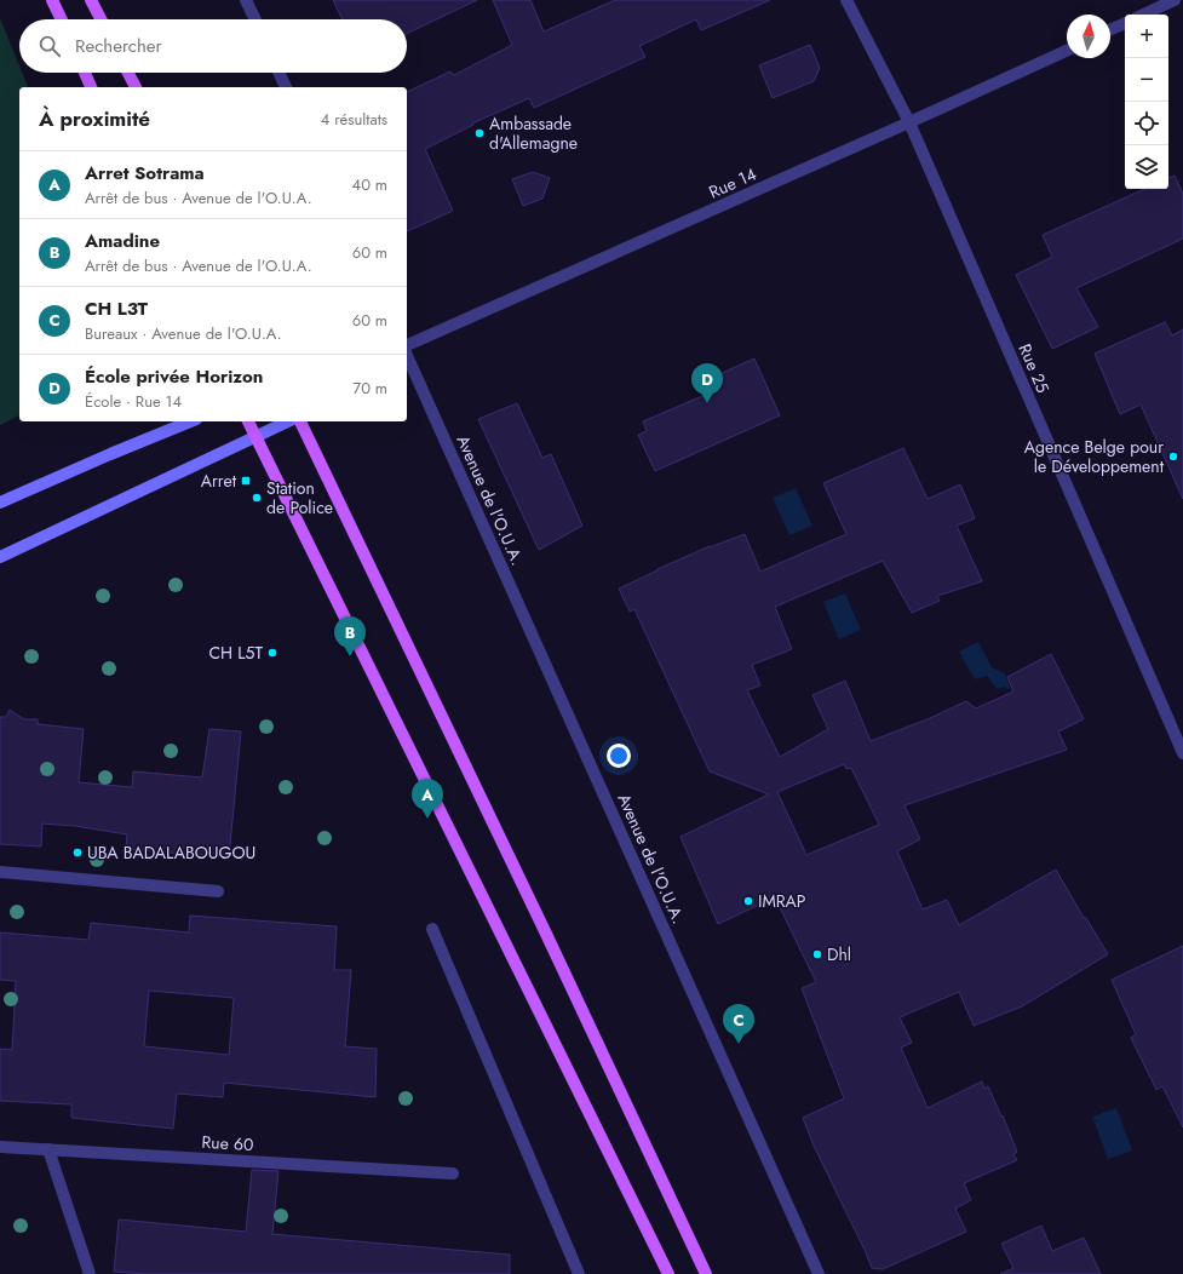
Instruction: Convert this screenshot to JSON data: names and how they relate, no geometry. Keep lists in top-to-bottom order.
{
  "streets": {
    "street": [
      "Rue 14",
      "Rue 25",
      "Avenue de l'O.U.A.",
      "Rue 60"
    ]
  },
  "crossings": [
    ["Rue 14", "Rue 25"]
  ],
  "places": {
    "other": [
      "Ambassade d'Allemagne",
      "Agence Belge pour le Développement",
      "Station de Police",
      "CH L5T",
      "UBA BADALABOUGOU",
      "IMRAP",
      "Dhl"
    ],
    "transit": ["Arret"]
  },
  "north": "top",
  "page": {
    "map_buttons": ["+", "−"],
    "search": "Rechercher",
    "heading": ["À proximité", "4 résultats"],
    "list": [
      {
        "mark": "A",
        "name": "Arret Sotrama",
        "note": "Arrêt de bus · Avenue de l'O.U.A.",
        "value": "40 m"
      },
      {
        "mark": "B",
        "name": "Amadine",
        "note": "Arrêt de bus · Avenue de l'O.U.A.",
        "value": "60 m"
      },
      {
        "mark": "C",
        "name": "CH L3T",
        "note": "Bureaux · Avenue de l'O.U.A.",
        "value": "60 m"
      },
      {
        "mark": "D",
        "name": "École privée Horizon",
        "note": "École · Rue 14",
        "value": "70 m"
      }
    ],
    "pins": [
      "D",
      "B",
      "A",
      "C"
    ]
  }
}
